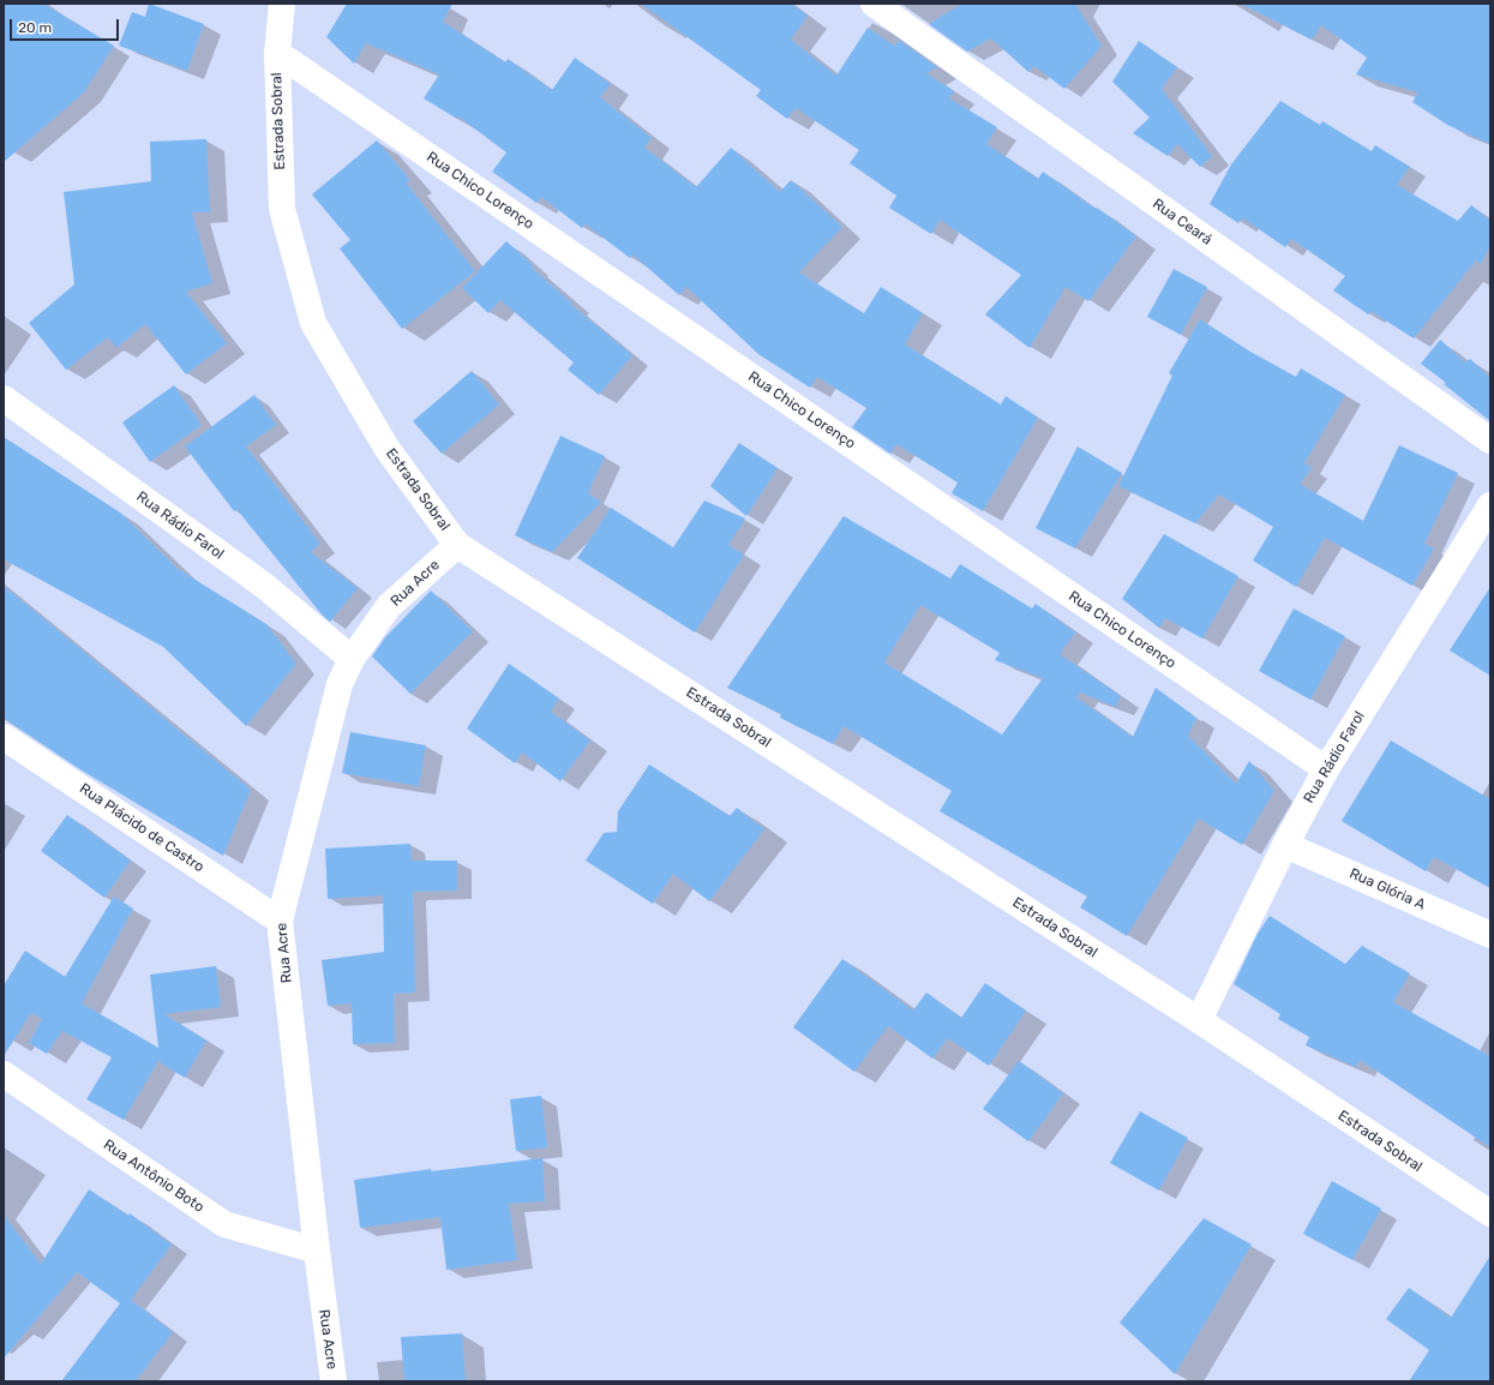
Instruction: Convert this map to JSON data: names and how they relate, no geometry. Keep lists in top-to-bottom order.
{
  "streets": {
    "street": [
      "Estrada Sobral",
      "Rua Chico Lorenço",
      "Rua Ceará",
      "Rua Rádio Farol",
      "Rua Acre",
      "Rua Plácido de Castro",
      "Rua Glória A",
      "Rua Antônio Boto"
    ]
  },
  "crossings": [
    ["Estrada Sobral", "Rua Chico Lorenço"],
    ["Estrada Sobral", "Rua Rádio Farol"],
    ["Estrada Sobral", "Rua Acre"],
    ["Rua Chico Lorenço", "Rua Rádio Farol"],
    ["Rua Rádio Farol", "Rua Acre"],
    ["Rua Rádio Farol", "Rua Glória A"],
    ["Rua Acre", "Rua Plácido de Castro"],
    ["Rua Acre", "Rua Antônio Boto"]
  ],
  "scale_bar": "20 m"
}
